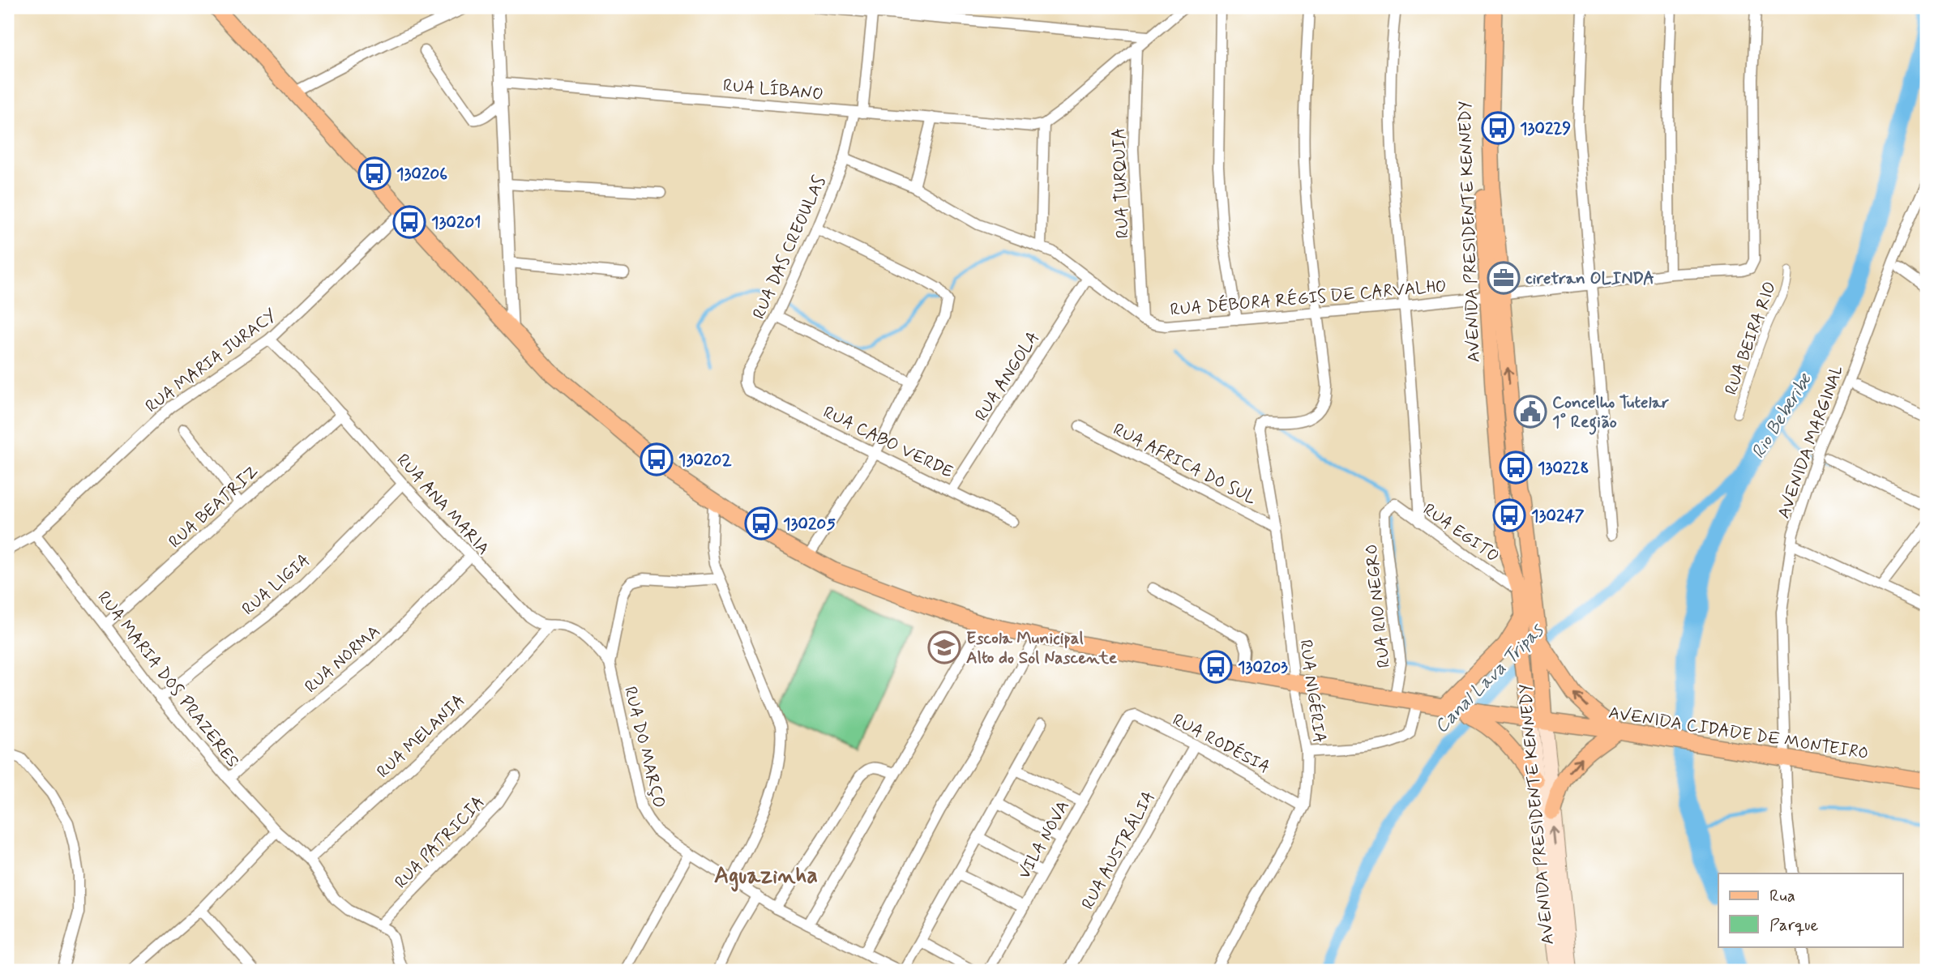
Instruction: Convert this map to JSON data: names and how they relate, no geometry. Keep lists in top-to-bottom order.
{
  "streets": {
    "main road": ["AVENIDA PRESIDENTE KENNEDY", "AVENIDA CIDADE DE MONTEIRO"],
    "street": [
      "RUA LÍBANO",
      "RUA TURQUIA",
      "RUA DAS CREOULAS",
      "RUA DÉBORA RÉGIS DE CARVALHO",
      "RUA BEIRA RIO",
      "RUA MARIA JURACY",
      "RUA ANGOLA",
      "RUA CABO VERDE",
      "AVENIDA MARGINAL",
      "RUA AFRICA DO SUL",
      "RUA ANA MARIA",
      "RUA BEATRIZ",
      "RUA EGITO",
      "RUA LIGIA",
      "RUA RIO NEGRO",
      "RUA NORMA",
      "RUA MARIA DOS PRAZERES",
      "RUA NIGÉRIA",
      "RUA MELANIA",
      "RUA RODÉSIA",
      "RUA DO MARÇO",
      "VILA NOVA",
      "RUA PATRICIA",
      "RUA AUSTRÁLIA"
    ]
  },
  "crossings": [
    ["RUA LÍBANO", "RUA DAS CREOULAS"],
    ["RUA TURQUIA", "RUA DÉBORA RÉGIS DE CARVALHO"],
    ["AVENIDA PRESIDENTE KENNEDY", "RUA DÉBORA RÉGIS DE CARVALHO"],
    ["AVENIDA PRESIDENTE KENNEDY", "RUA EGITO"],
    ["AVENIDA PRESIDENTE KENNEDY", "AVENIDA CIDADE DE MONTEIRO"],
    ["RUA DAS CREOULAS", "RUA DÉBORA RÉGIS DE CARVALHO"],
    ["RUA DAS CREOULAS", "RUA CABO VERDE"],
    ["RUA DÉBORA RÉGIS DE CARVALHO", "RUA ANGOLA"],
    ["RUA DÉBORA RÉGIS DE CARVALHO", "RUA NIGÉRIA"],
    ["RUA MARIA JURACY", "RUA ANA MARIA"],
    ["RUA MARIA JURACY", "RUA MARIA DOS PRAZERES"],
    ["RUA MARIA JURACY", "AVENIDA CIDADE DE MONTEIRO"],
    ["RUA ANGOLA", "RUA CABO VERDE"],
    ["AVENIDA MARGINAL", "AVENIDA CIDADE DE MONTEIRO"],
    ["RUA AFRICA DO SUL", "RUA NIGÉRIA"],
    ["RUA ANA MARIA", "RUA BEATRIZ"],
    ["RUA ANA MARIA", "RUA LIGIA"],
    ["RUA ANA MARIA", "RUA NORMA"],
    ["RUA ANA MARIA", "RUA MELANIA"],
    ["RUA ANA MARIA", "RUA DO MARÇO"],
    ["RUA BEATRIZ", "RUA MARIA DOS PRAZERES"],
    ["RUA EGITO", "RUA RIO NEGRO"],
    ["RUA LIGIA", "RUA MARIA DOS PRAZERES"],
    ["RUA RIO NEGRO", "AVENIDA CIDADE DE MONTEIRO"],
    ["RUA NORMA", "RUA MARIA DOS PRAZERES"],
    ["RUA MARIA DOS PRAZERES", "RUA MELANIA"],
    ["RUA MARIA DOS PRAZERES", "RUA PATRICIA"],
    ["RUA NIGÉRIA", "AVENIDA CIDADE DE MONTEIRO"],
    ["RUA NIGÉRIA", "RUA RODÉSIA"],
    ["RUA RODÉSIA", "VILA NOVA"],
    ["RUA RODÉSIA", "RUA AUSTRÁLIA"]
  ],
  "districts": ["Aguazinha"],
  "water": ["Rio Beberibe", "Canal Lava Tripas"],
  "places": {
    "bus stop": [
      "130229",
      "130206",
      "130201",
      "130202",
      "130228",
      "130247",
      "130205",
      "130203"
    ],
    "office": ["ciretran OLINDA"],
    "public building": ["Concelho Tutelar 1° Região"],
    "school or university": ["Escola Municipal Alto do Sol Nascente"]
  },
  "legend": ["Rua", "Parque"]
}
